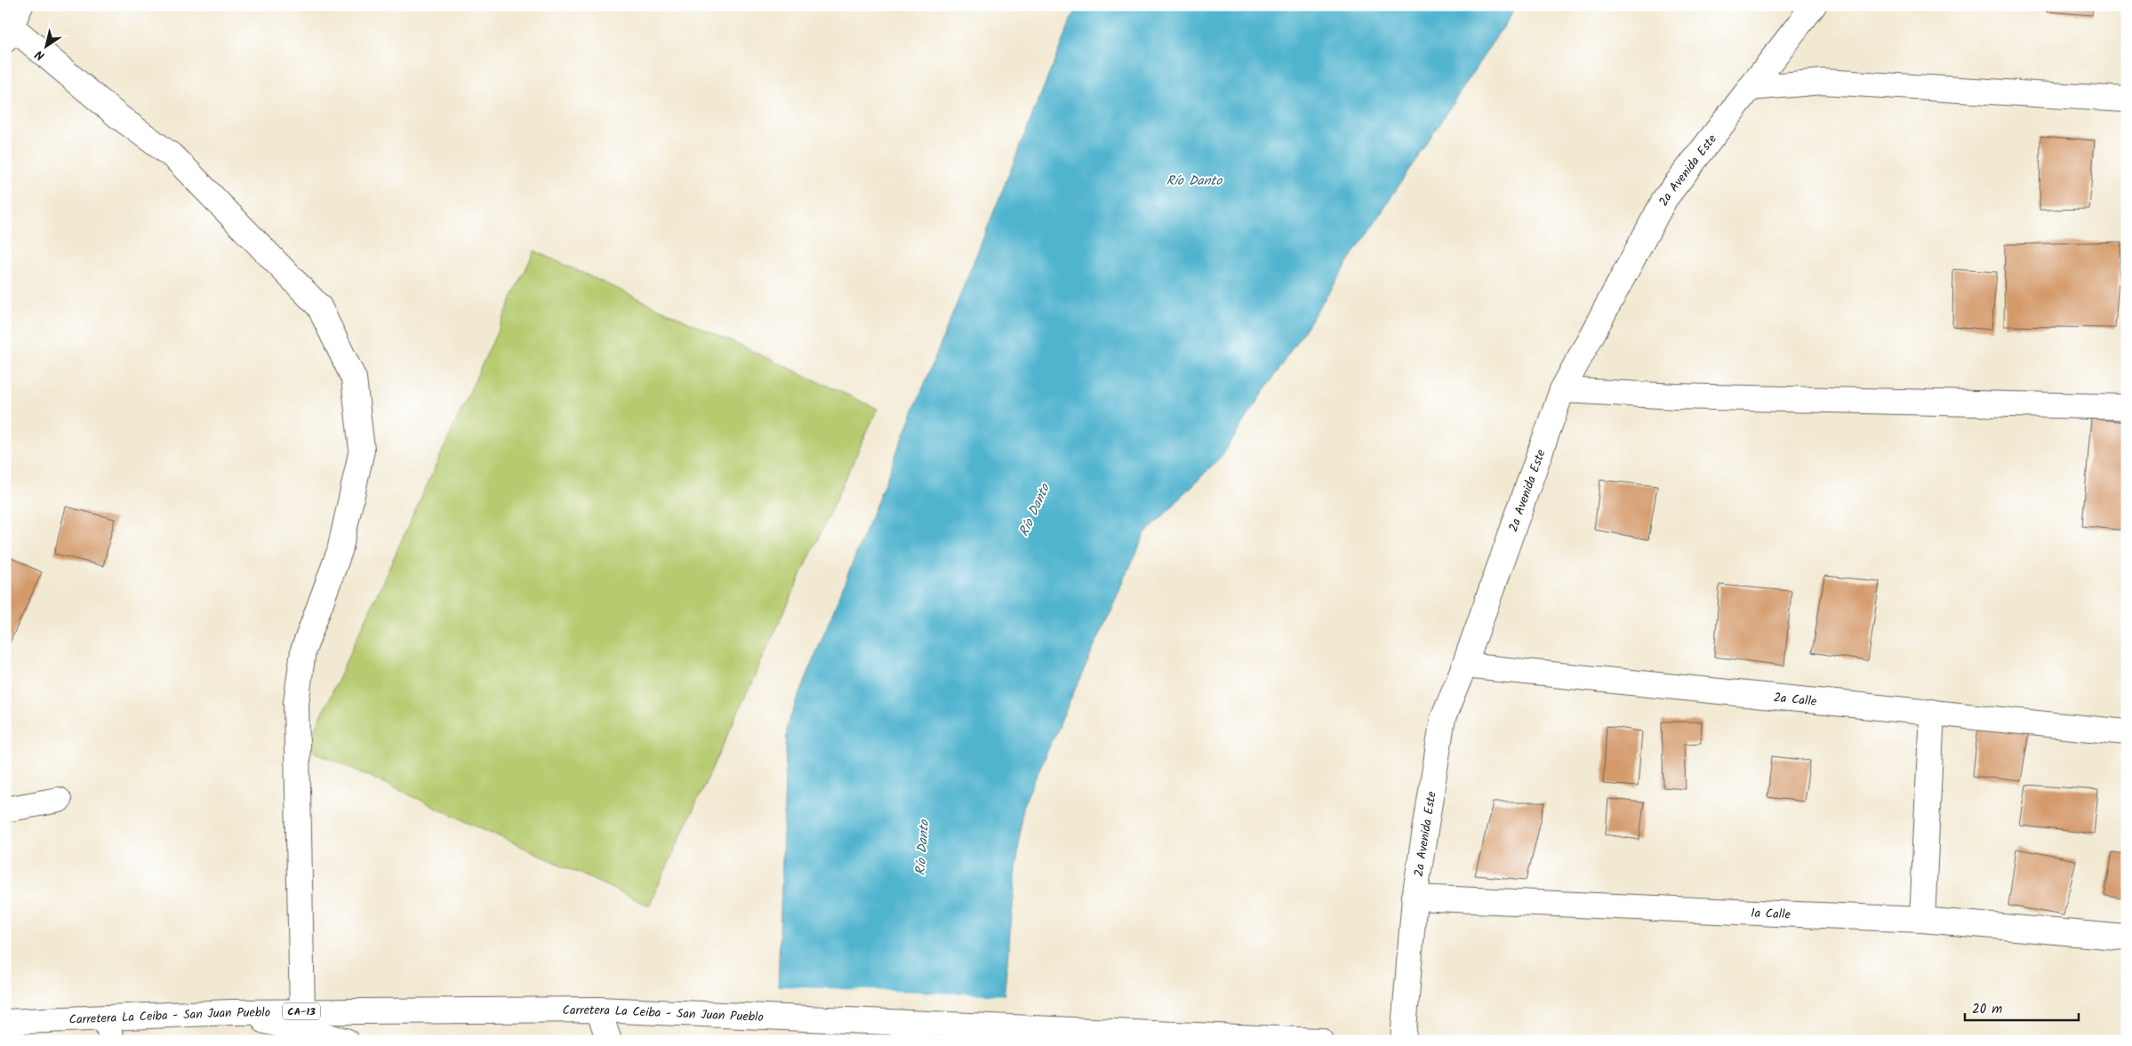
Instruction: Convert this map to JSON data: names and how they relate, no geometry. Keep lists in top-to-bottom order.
{
  "streets": {
    "street": [
      "2a Avenida Este",
      "2a Calle",
      "1a Calle",
      "CA-13",
      "Carretera La Ceiba - San Juan Pueblo"
    ]
  },
  "crossings": [
    ["2a Avenida Este", "2a Calle"],
    ["2a Avenida Este", "1a Calle"]
  ],
  "water": ["Río Danto"],
  "scale_bar": "20 m",
  "north": "bottom left"
}
